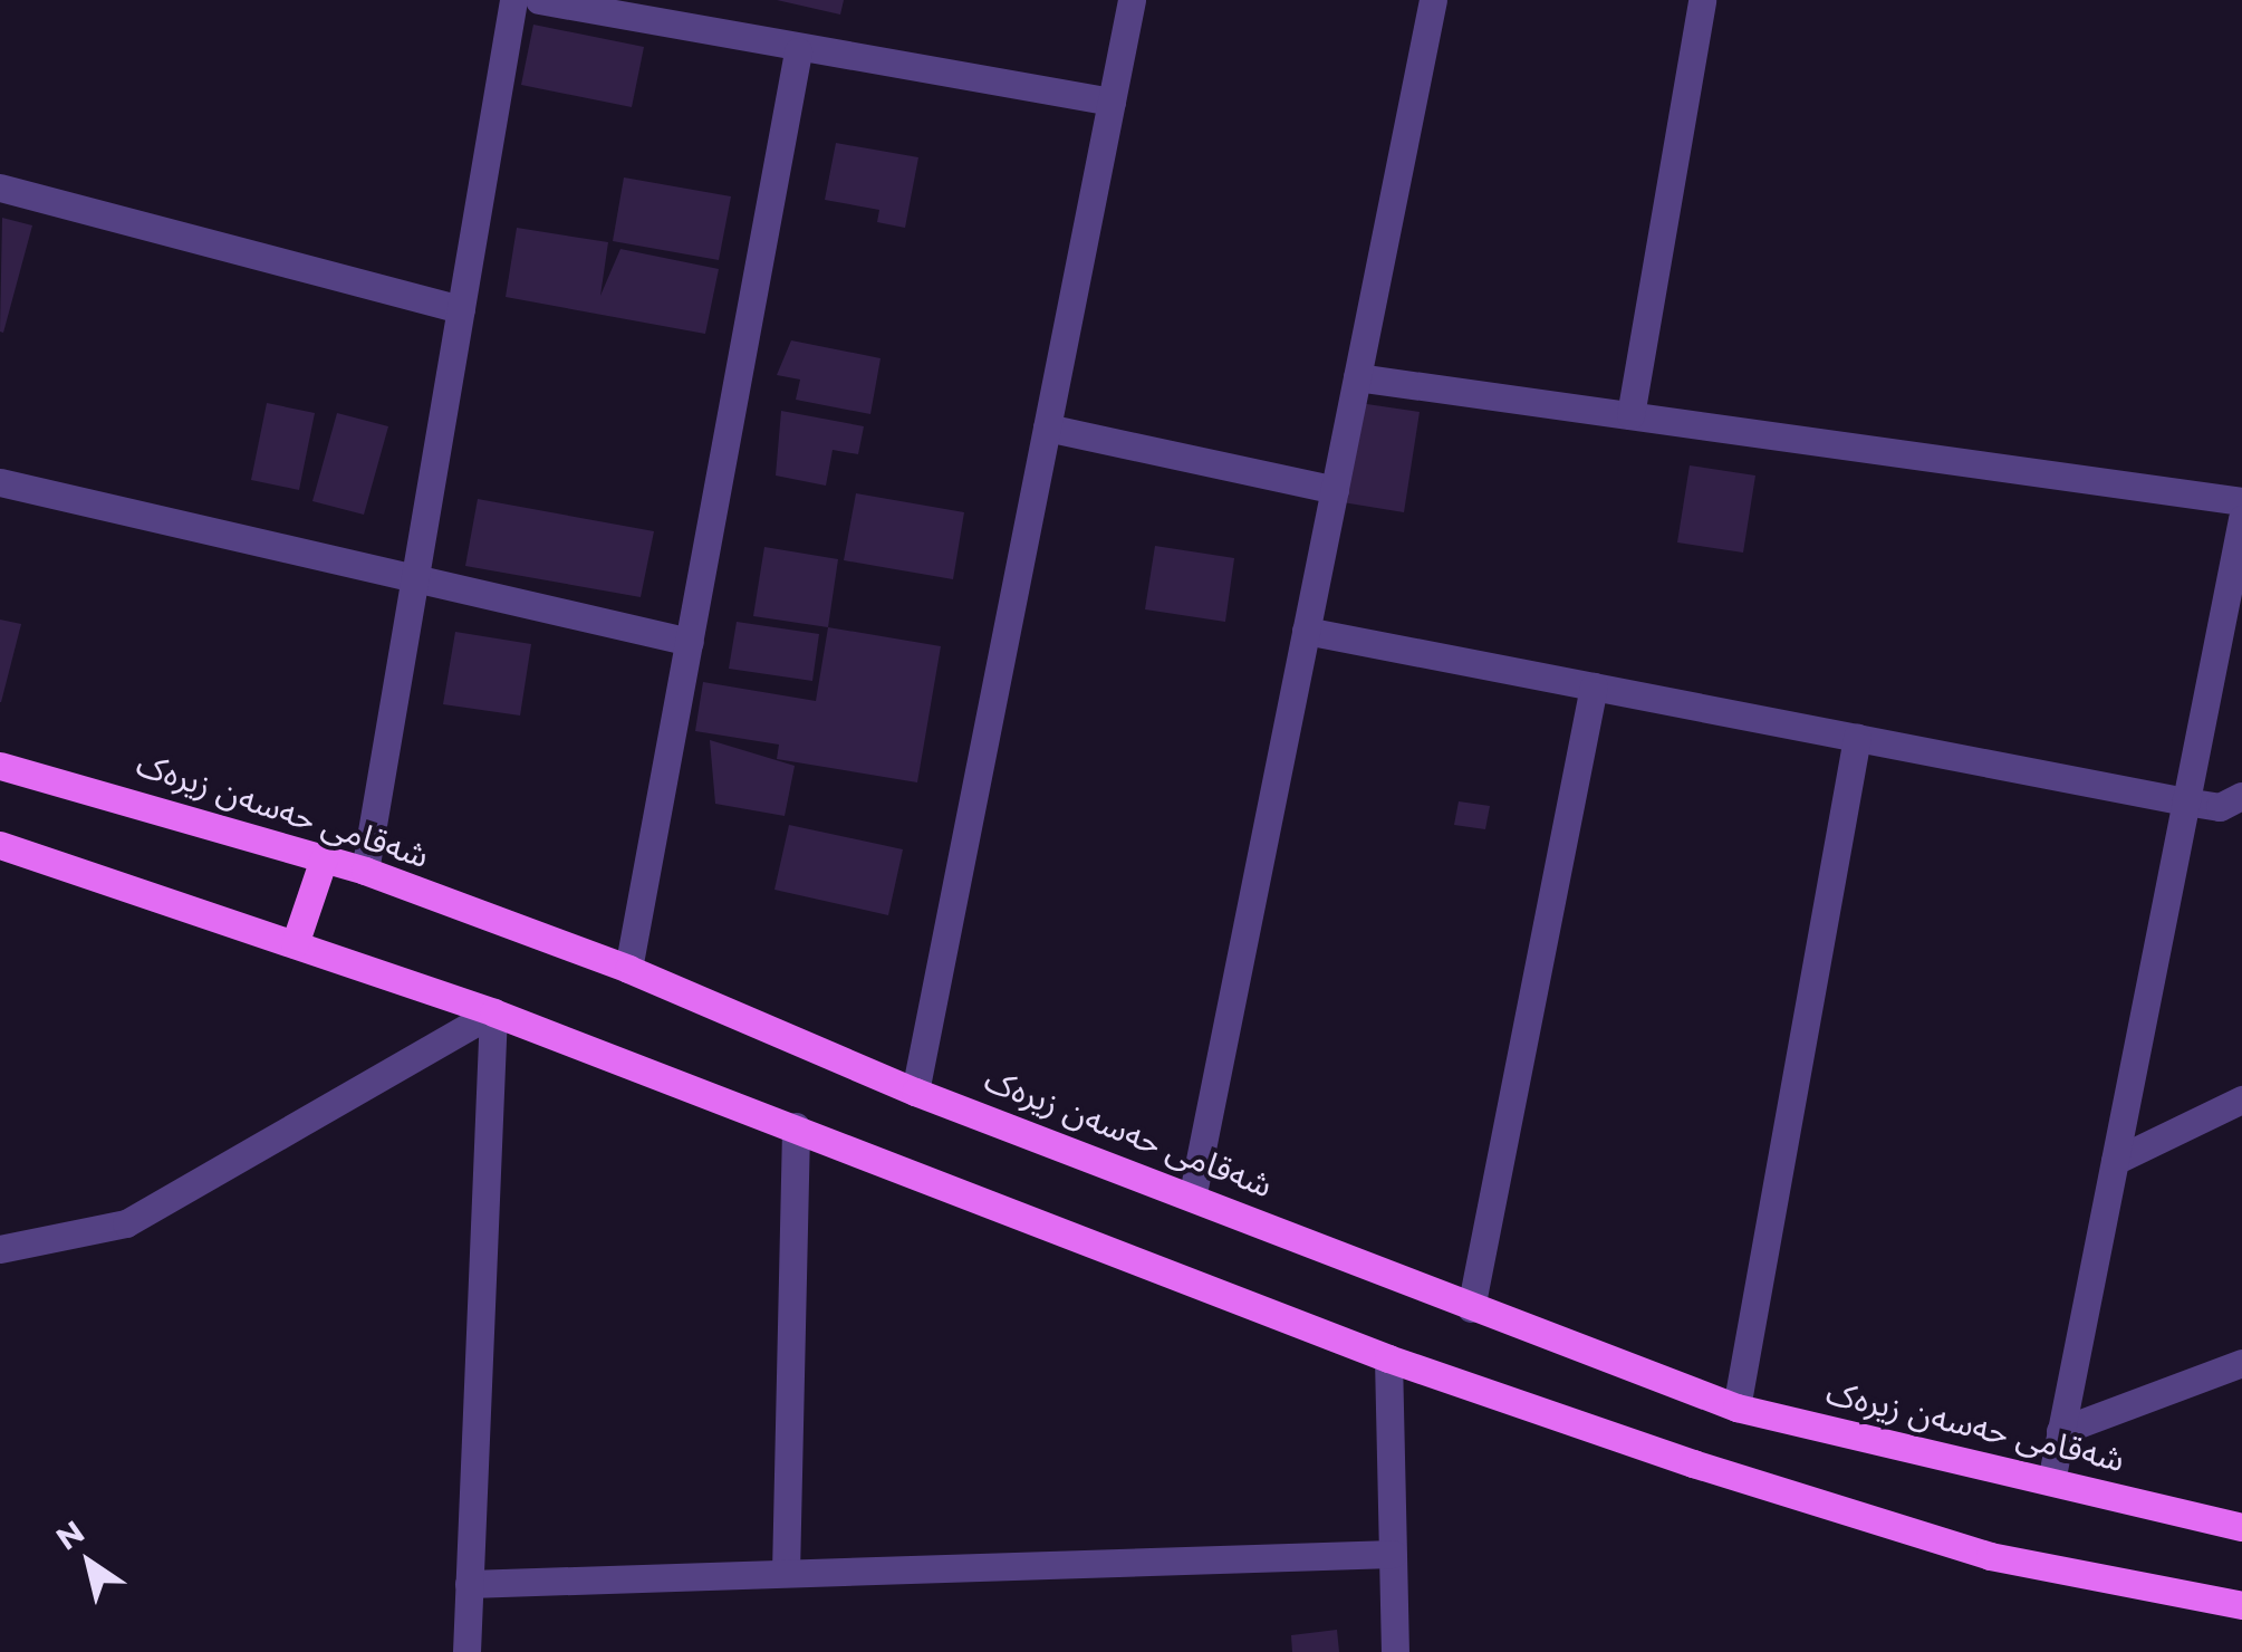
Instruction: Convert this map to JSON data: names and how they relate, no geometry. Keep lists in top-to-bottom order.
{
  "streets": {
    "main road": ["شەقامی حەسەن زیرەک"]
  },
  "north": "top left"
}
